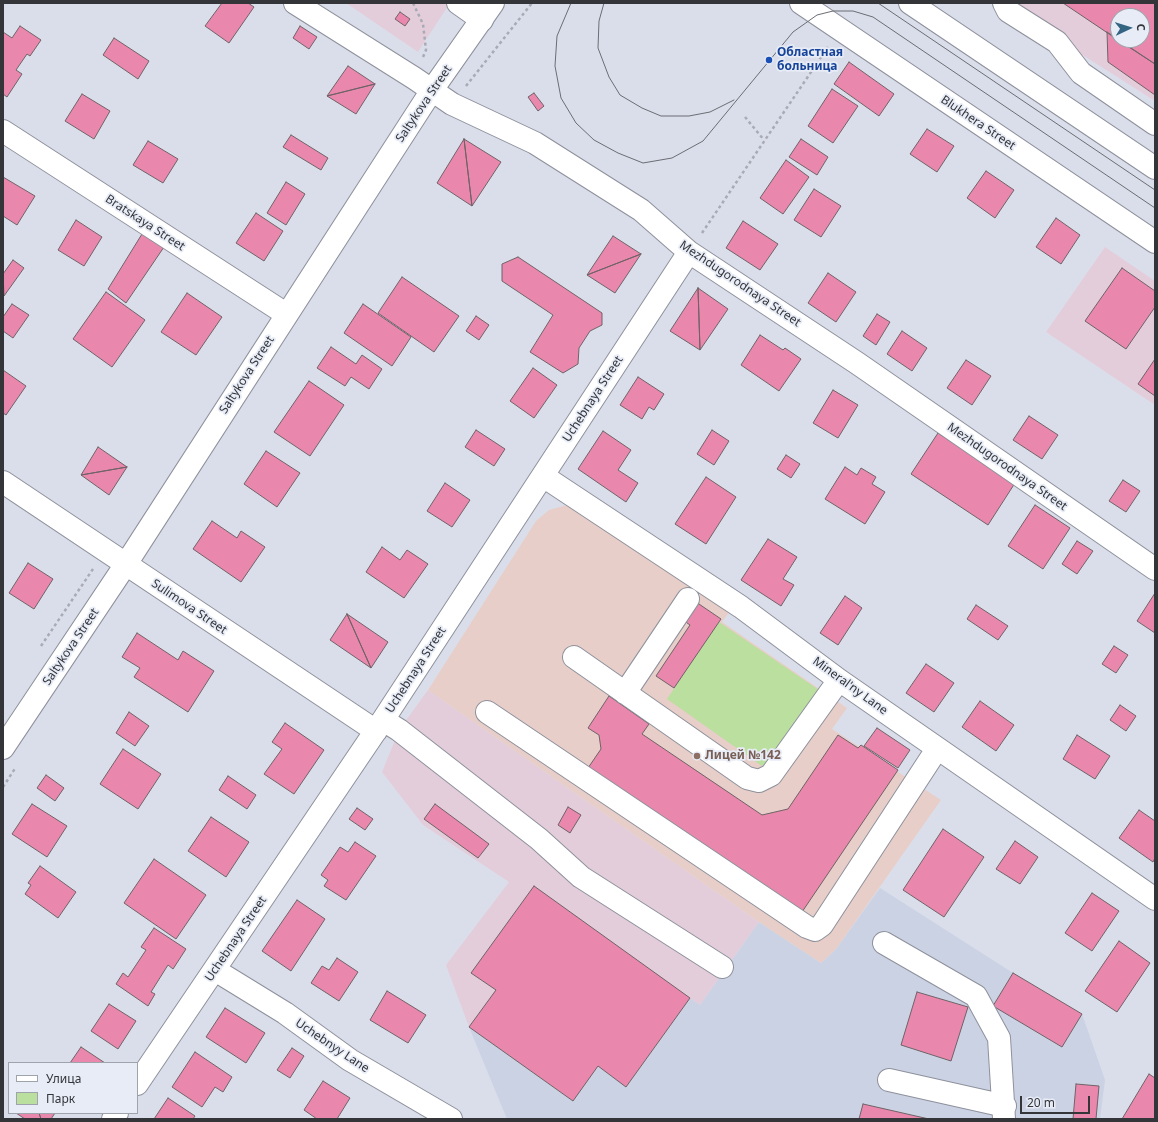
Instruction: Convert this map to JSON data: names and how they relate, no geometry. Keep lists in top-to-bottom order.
{
  "streets": {
    "street": [
      "Saltykova Street",
      "Blukhera Street",
      "Bratskaya Street",
      "Mezhdugorodnaya Street",
      "Uchebnaya Street",
      "Sulimova Street",
      "Mineral'ny Lane",
      "Uchebnyy Lane"
    ]
  },
  "crossings": [
    ["Saltykova Street", "Bratskaya Street"],
    ["Saltykova Street", "Mezhdugorodnaya Street"],
    ["Saltykova Street", "Sulimova Street"],
    ["Mezhdugorodnaya Street", "Uchebnaya Street"],
    ["Uchebnaya Street", "Sulimova Street"],
    ["Uchebnaya Street", "Mineral'ny Lane"],
    ["Uchebnaya Street", "Uchebnyy Lane"]
  ],
  "places": ["Областная больница", "Лицей №142"],
  "legend": ["Улица", "Парк"],
  "scale_bar": "20 m",
  "north": "right"
}
